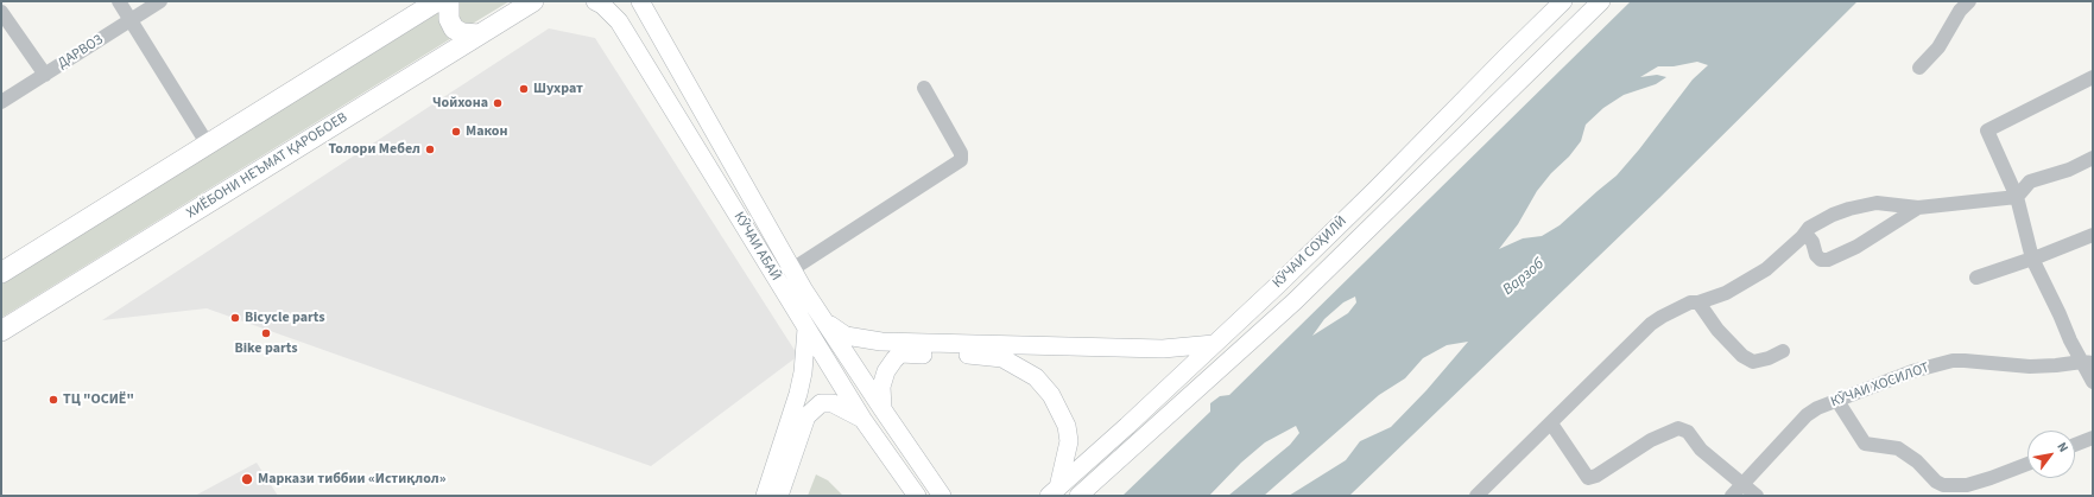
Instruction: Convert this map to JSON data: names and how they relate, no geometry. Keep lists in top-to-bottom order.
{
  "streets": {
    "highway": ["ХИЁБОНИ НЕЪМАТ ҚАРОБОЕВ"],
    "main road": ["КӮЧАИ АБАӢ", "КӮЧАИ СОҲИЛӢ"],
    "street": ["ДАРВОЗ", "КӮЧАИ ХОСИЛОТ"]
  },
  "water": ["Варзоб"],
  "places": [
    "Шухрат",
    "Чойхона",
    "Макон",
    "Толори Мебел",
    "Bicycle parts",
    "Bike parts",
    "ТЦ \"ОСИЁ\"",
    "Маркази тиббии «Истиқлол»"
  ],
  "north": "top right"
}
